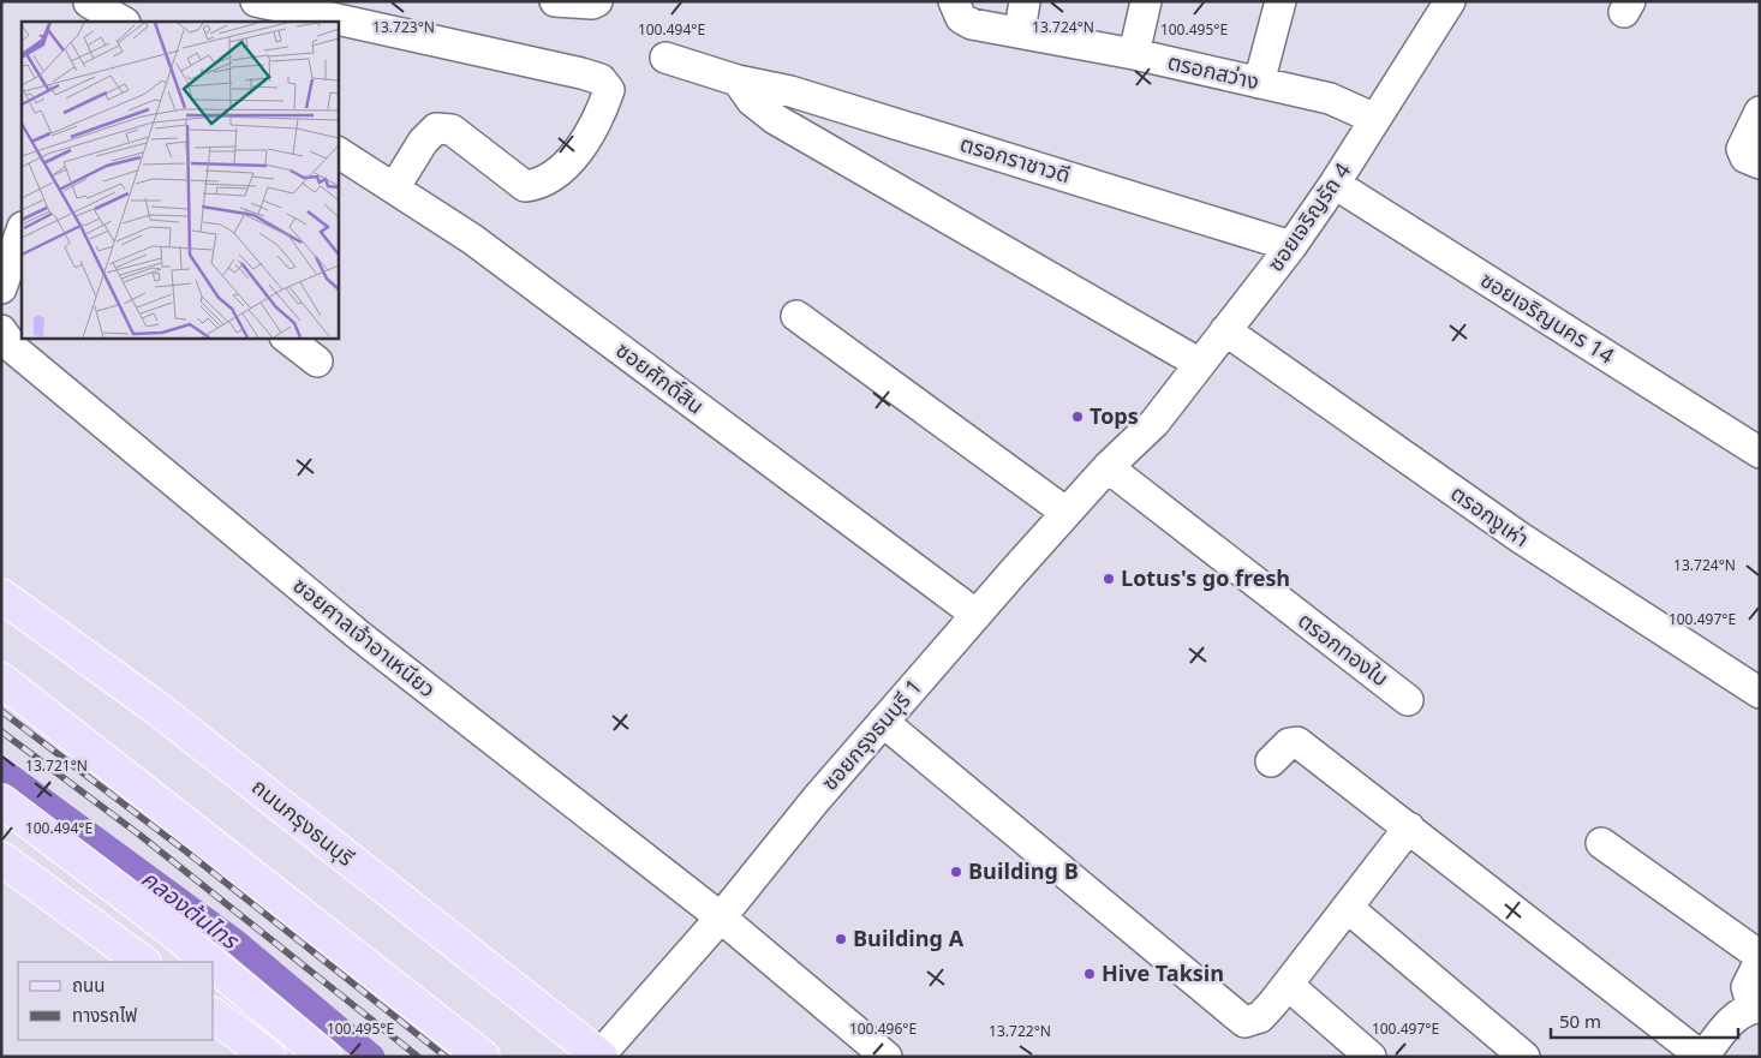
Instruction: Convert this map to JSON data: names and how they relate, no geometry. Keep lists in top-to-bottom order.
{
  "streets": {
    "main road": ["ถนนกรุงธนบุรี"],
    "street": [
      "ตรอกสว่าง",
      "ตรอกราชาวดี",
      "ซอยเจริญรัถ 4",
      "ซอยเจริญนคร 14",
      "ซอยศักดิ์สิน",
      "ตรอกงูเห่า",
      "ซอยศาลเจ้าอาเหนียว",
      "ตรอกทองใบ",
      "ซอยกรุงธนบุรี 1"
    ]
  },
  "crossings": [
    ["ตรอกสว่าง", "ซอยเจริญรัถ 4"],
    ["ตรอกราชาวดี", "ซอยเจริญรัถ 4"],
    ["ซอยเจริญรัถ 4", "ซอยเจริญนคร 14"],
    ["ซอยเจริญรัถ 4", "ตรอกงูเห่า"],
    ["ซอยเจริญรัถ 4", "ซอยกรุงธนบุรี 1"],
    ["ซอยศักดิ์สิน", "ซอยกรุงธนบุรี 1"],
    ["ซอยศาลเจ้าอาเหนียว", "ซอยกรุงธนบุรี 1"],
    ["ตรอกทองใบ", "ซอยกรุงธนบุรี 1"],
    ["ซอยกรุงธนบุรี 1", "ถนนกรุงธนบุรี"]
  ],
  "water": ["คลองต้นไทร"],
  "places": [
    "Tops",
    "Lotus's go fresh",
    "Building B",
    "Building A",
    "Hive Taksin"
  ],
  "legend": ["ถนน", "ทางรถไฟ"],
  "scale_bar": "50 m",
  "coordinates": [
    "13.723°N",
    "13.724°N",
    "100.495°E",
    "100.494°E",
    "100.497°E",
    "13.721°N",
    "100.496°E",
    "13.722°N"
  ]
}
